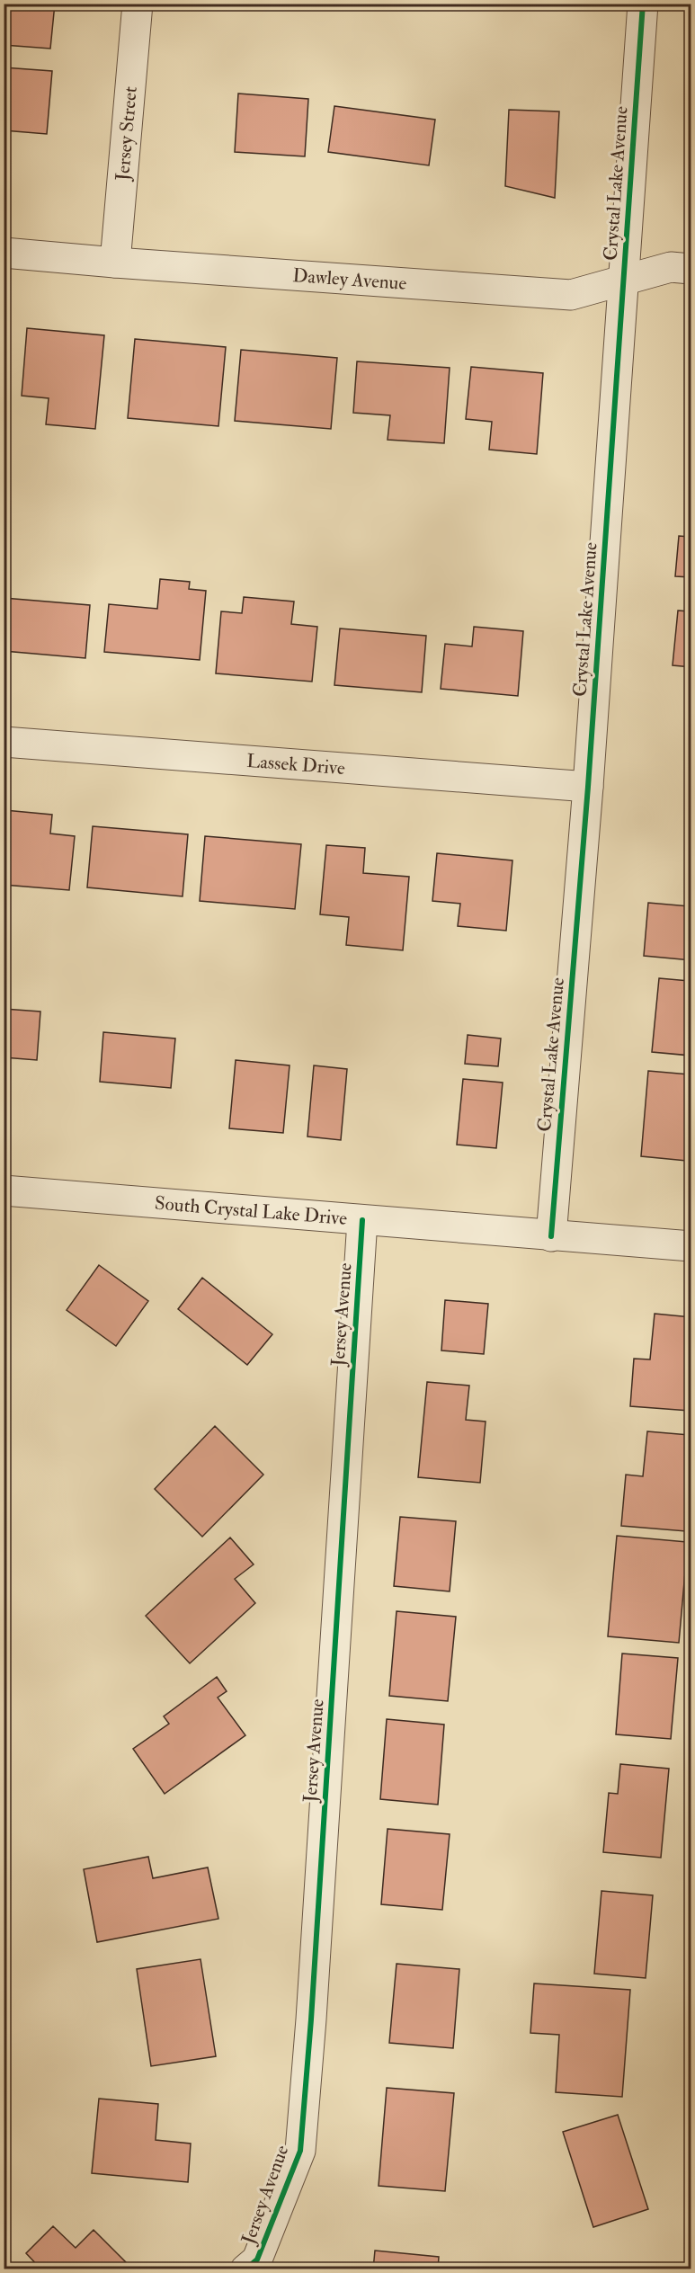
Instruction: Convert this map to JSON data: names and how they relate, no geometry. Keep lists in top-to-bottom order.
{
  "streets": {
    "street": [
      "Jersey Street",
      "Crystal Lake Avenue",
      "Dawley Avenue",
      "Lassek Drive",
      "South Crystal Lake Drive",
      "Jersey Avenue"
    ]
  },
  "crossings": [
    ["Jersey Street", "Dawley Avenue"],
    ["Crystal Lake Avenue", "Dawley Avenue"],
    ["Crystal Lake Avenue", "Lassek Drive"],
    ["Crystal Lake Avenue", "South Crystal Lake Drive"],
    ["South Crystal Lake Drive", "Jersey Avenue"]
  ]
}
